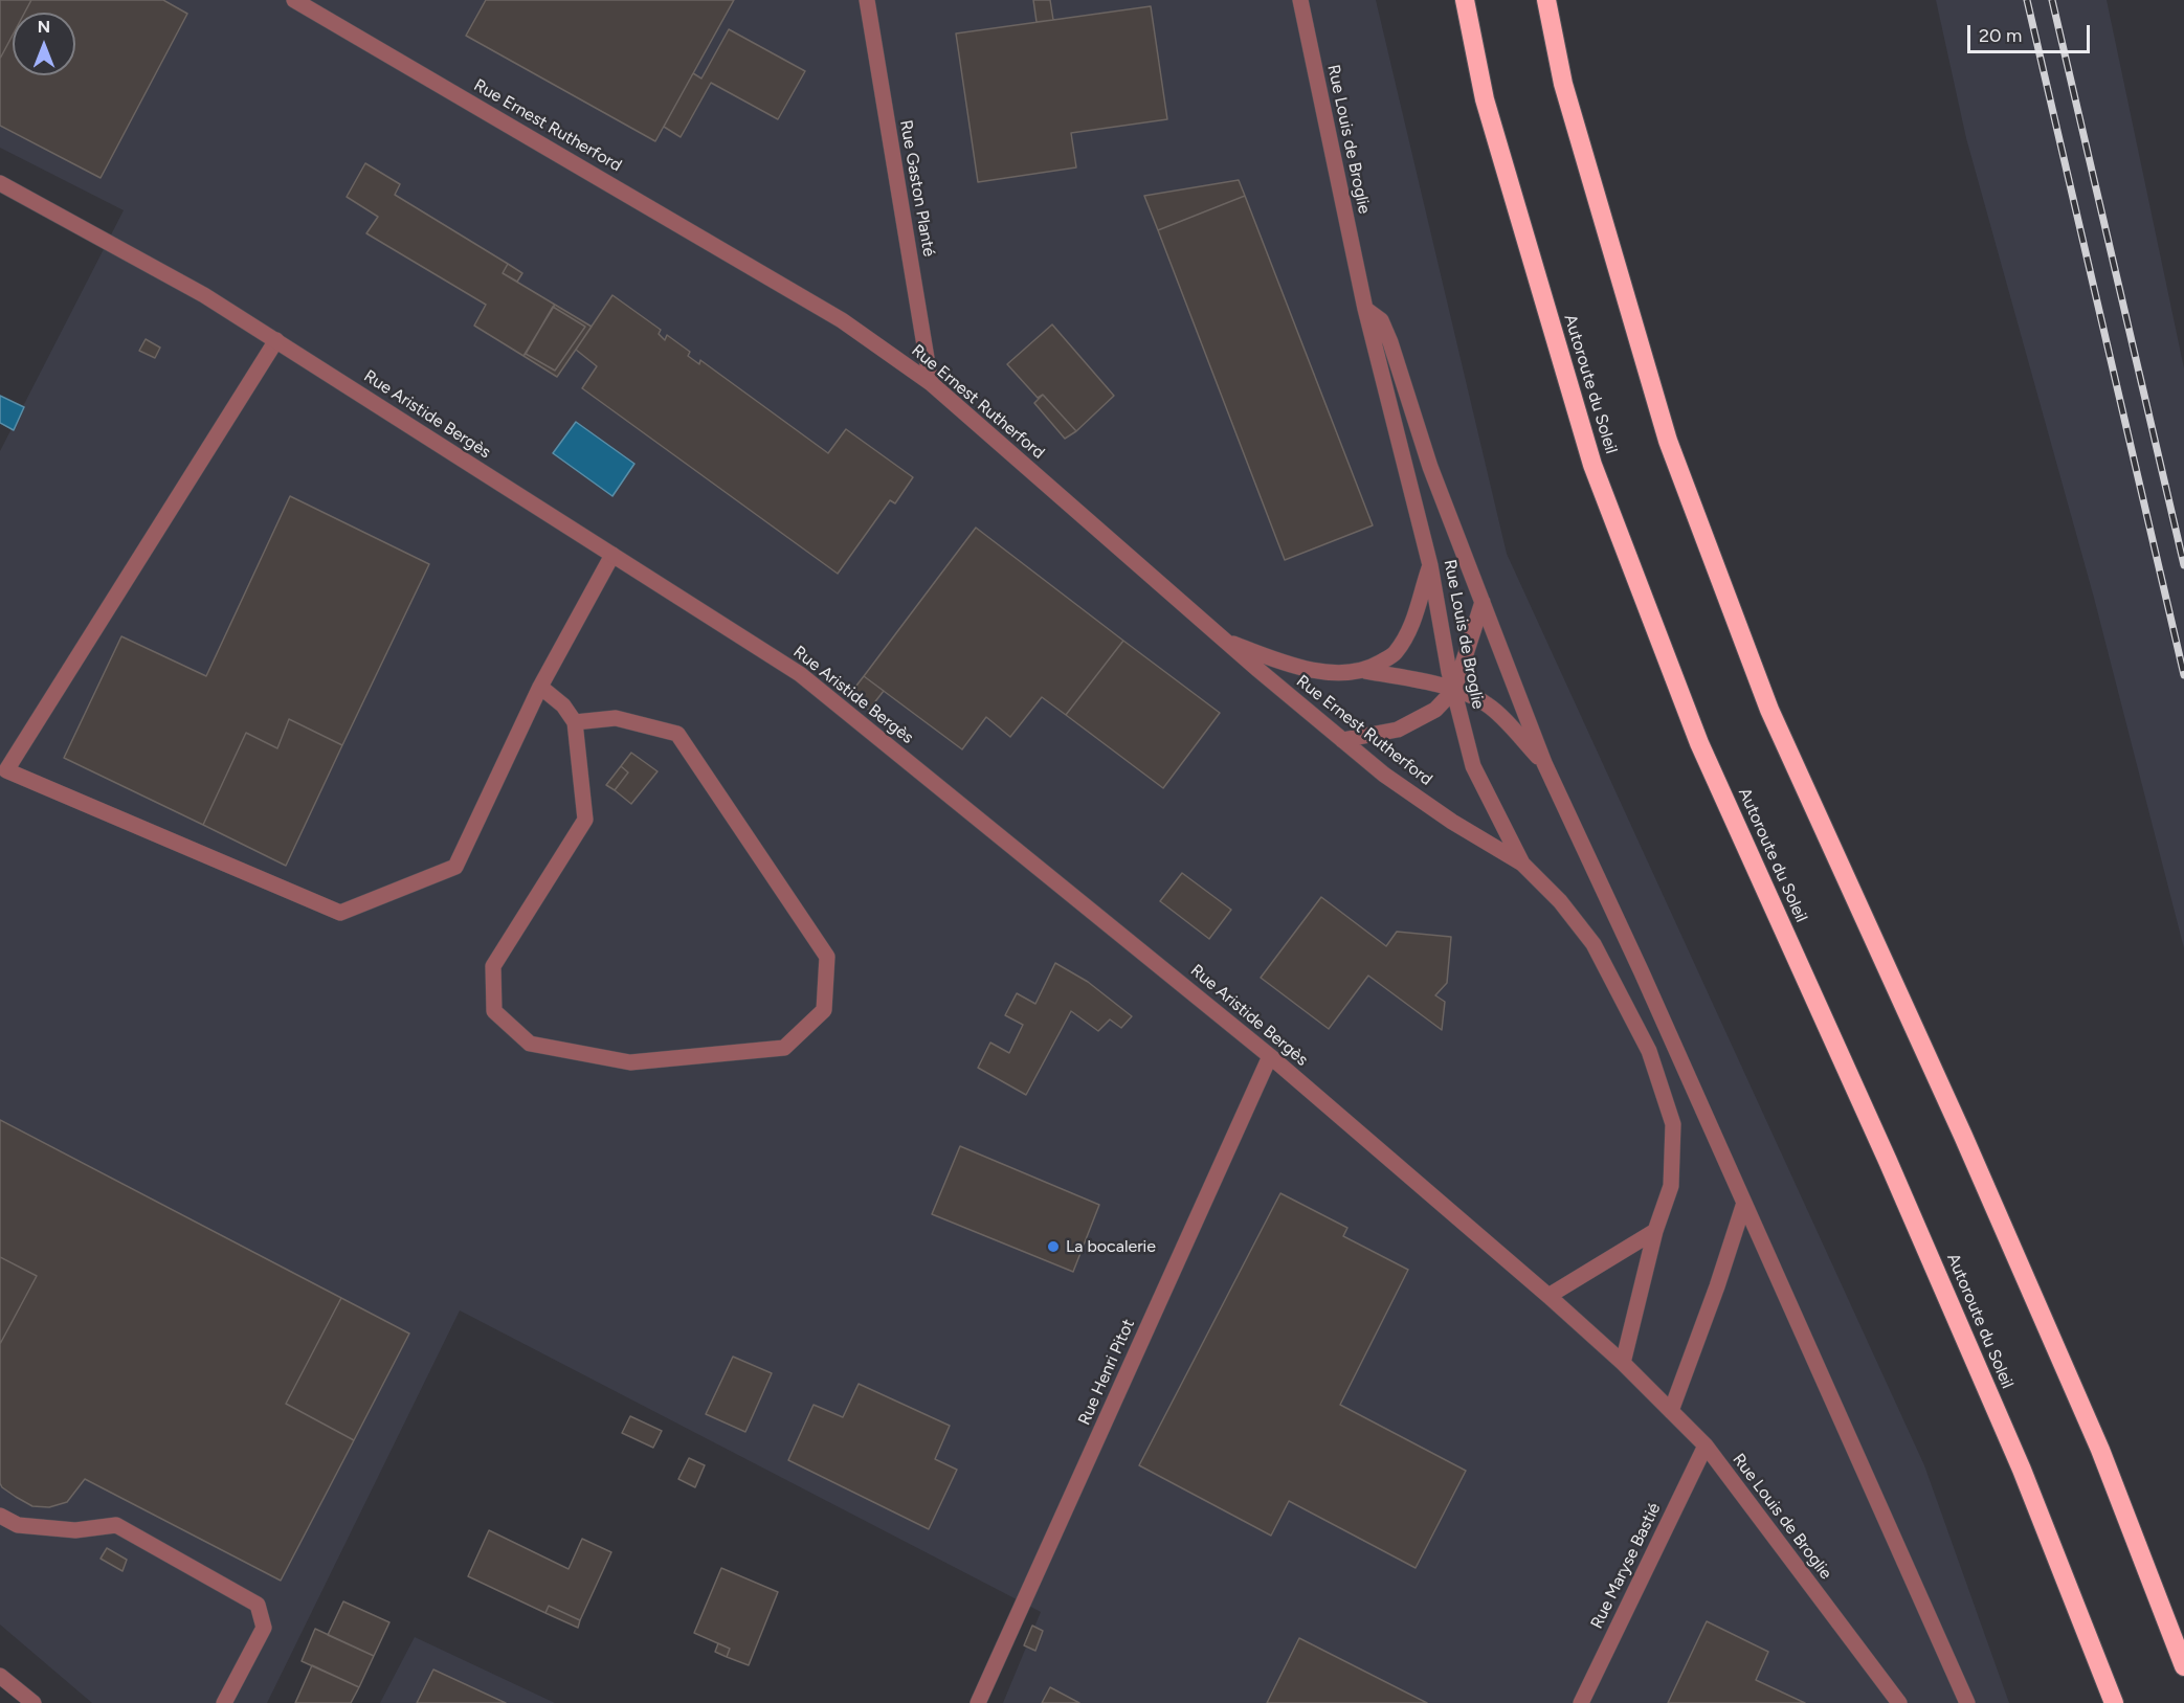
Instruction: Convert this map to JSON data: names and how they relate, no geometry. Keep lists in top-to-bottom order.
{
  "streets": {
    "highway": ["Autoroute du Soleil"],
    "street": [
      "Rue Ernest Rutherford",
      "Rue Louis de Broglie",
      "Rue Gaston Planté",
      "Rue Aristide Bergès",
      "Rue Henri Pitot",
      "Rue Maryse Bastié"
    ]
  },
  "crossings": [
    ["Rue Ernest Rutherford", "Rue Louis de Broglie"],
    ["Rue Ernest Rutherford", "Rue Gaston Planté"],
    ["Rue Louis de Broglie", "Rue Aristide Bergès"],
    ["Rue Louis de Broglie", "Rue Maryse Bastié"],
    ["Rue Aristide Bergès", "Rue Henri Pitot"]
  ],
  "places": ["La bocalerie"],
  "scale_bar": "20 m",
  "north": "top"
}
